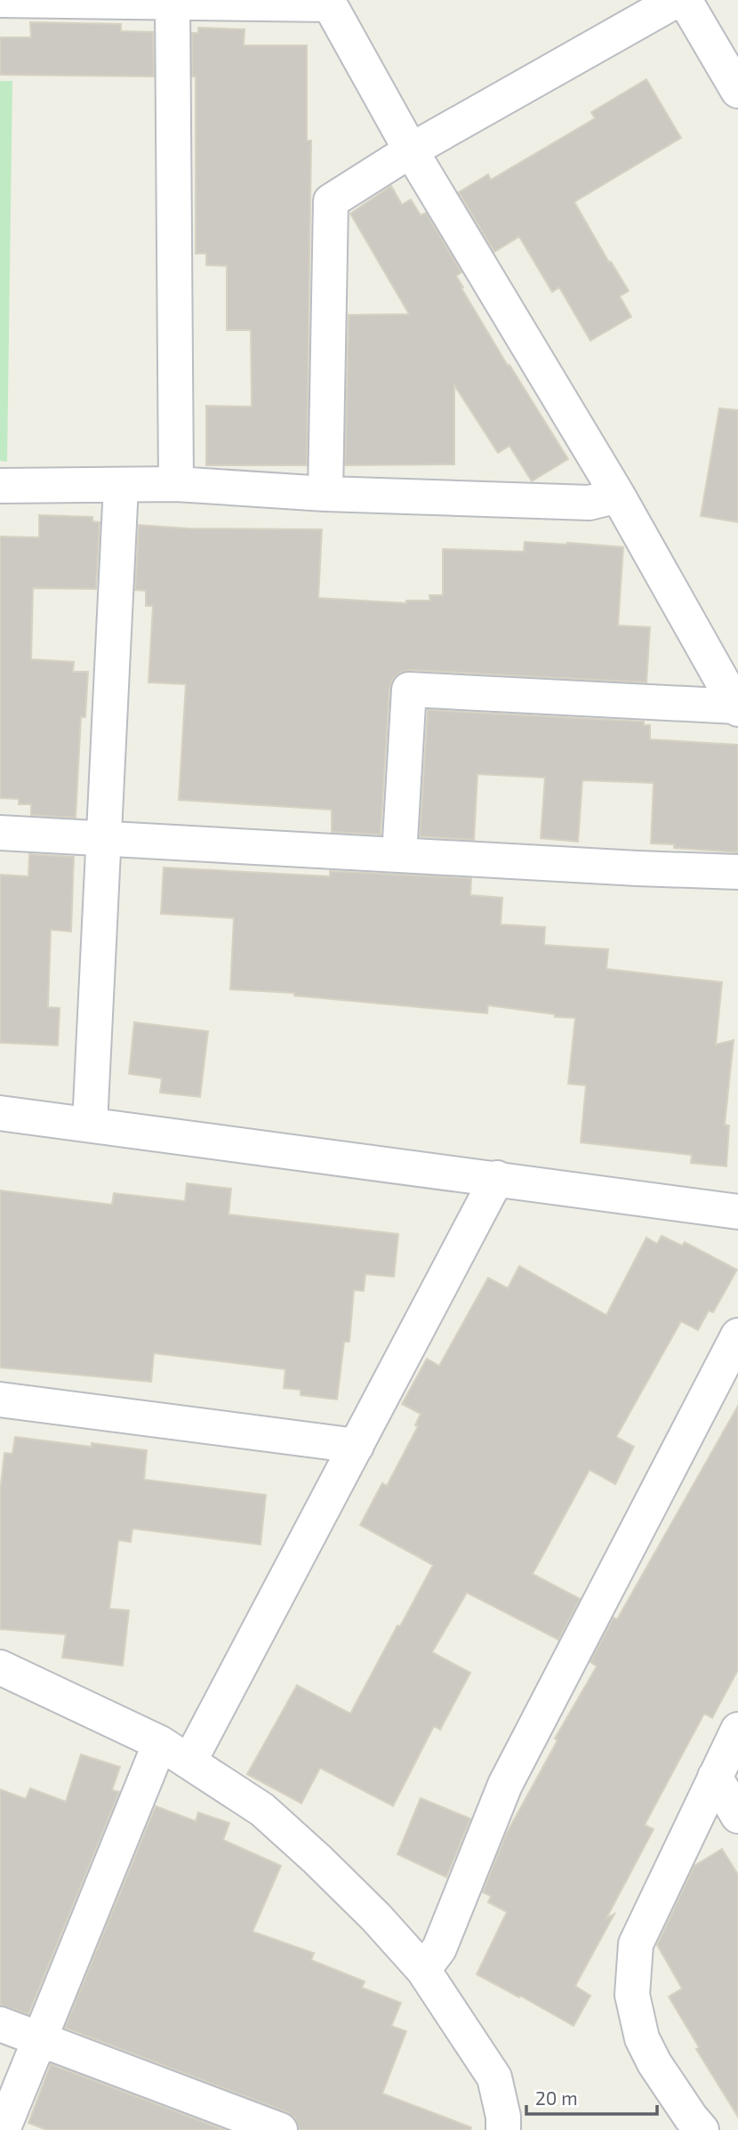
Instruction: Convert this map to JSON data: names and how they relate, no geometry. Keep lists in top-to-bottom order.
{
  "scale_bar": "20 m"
}
